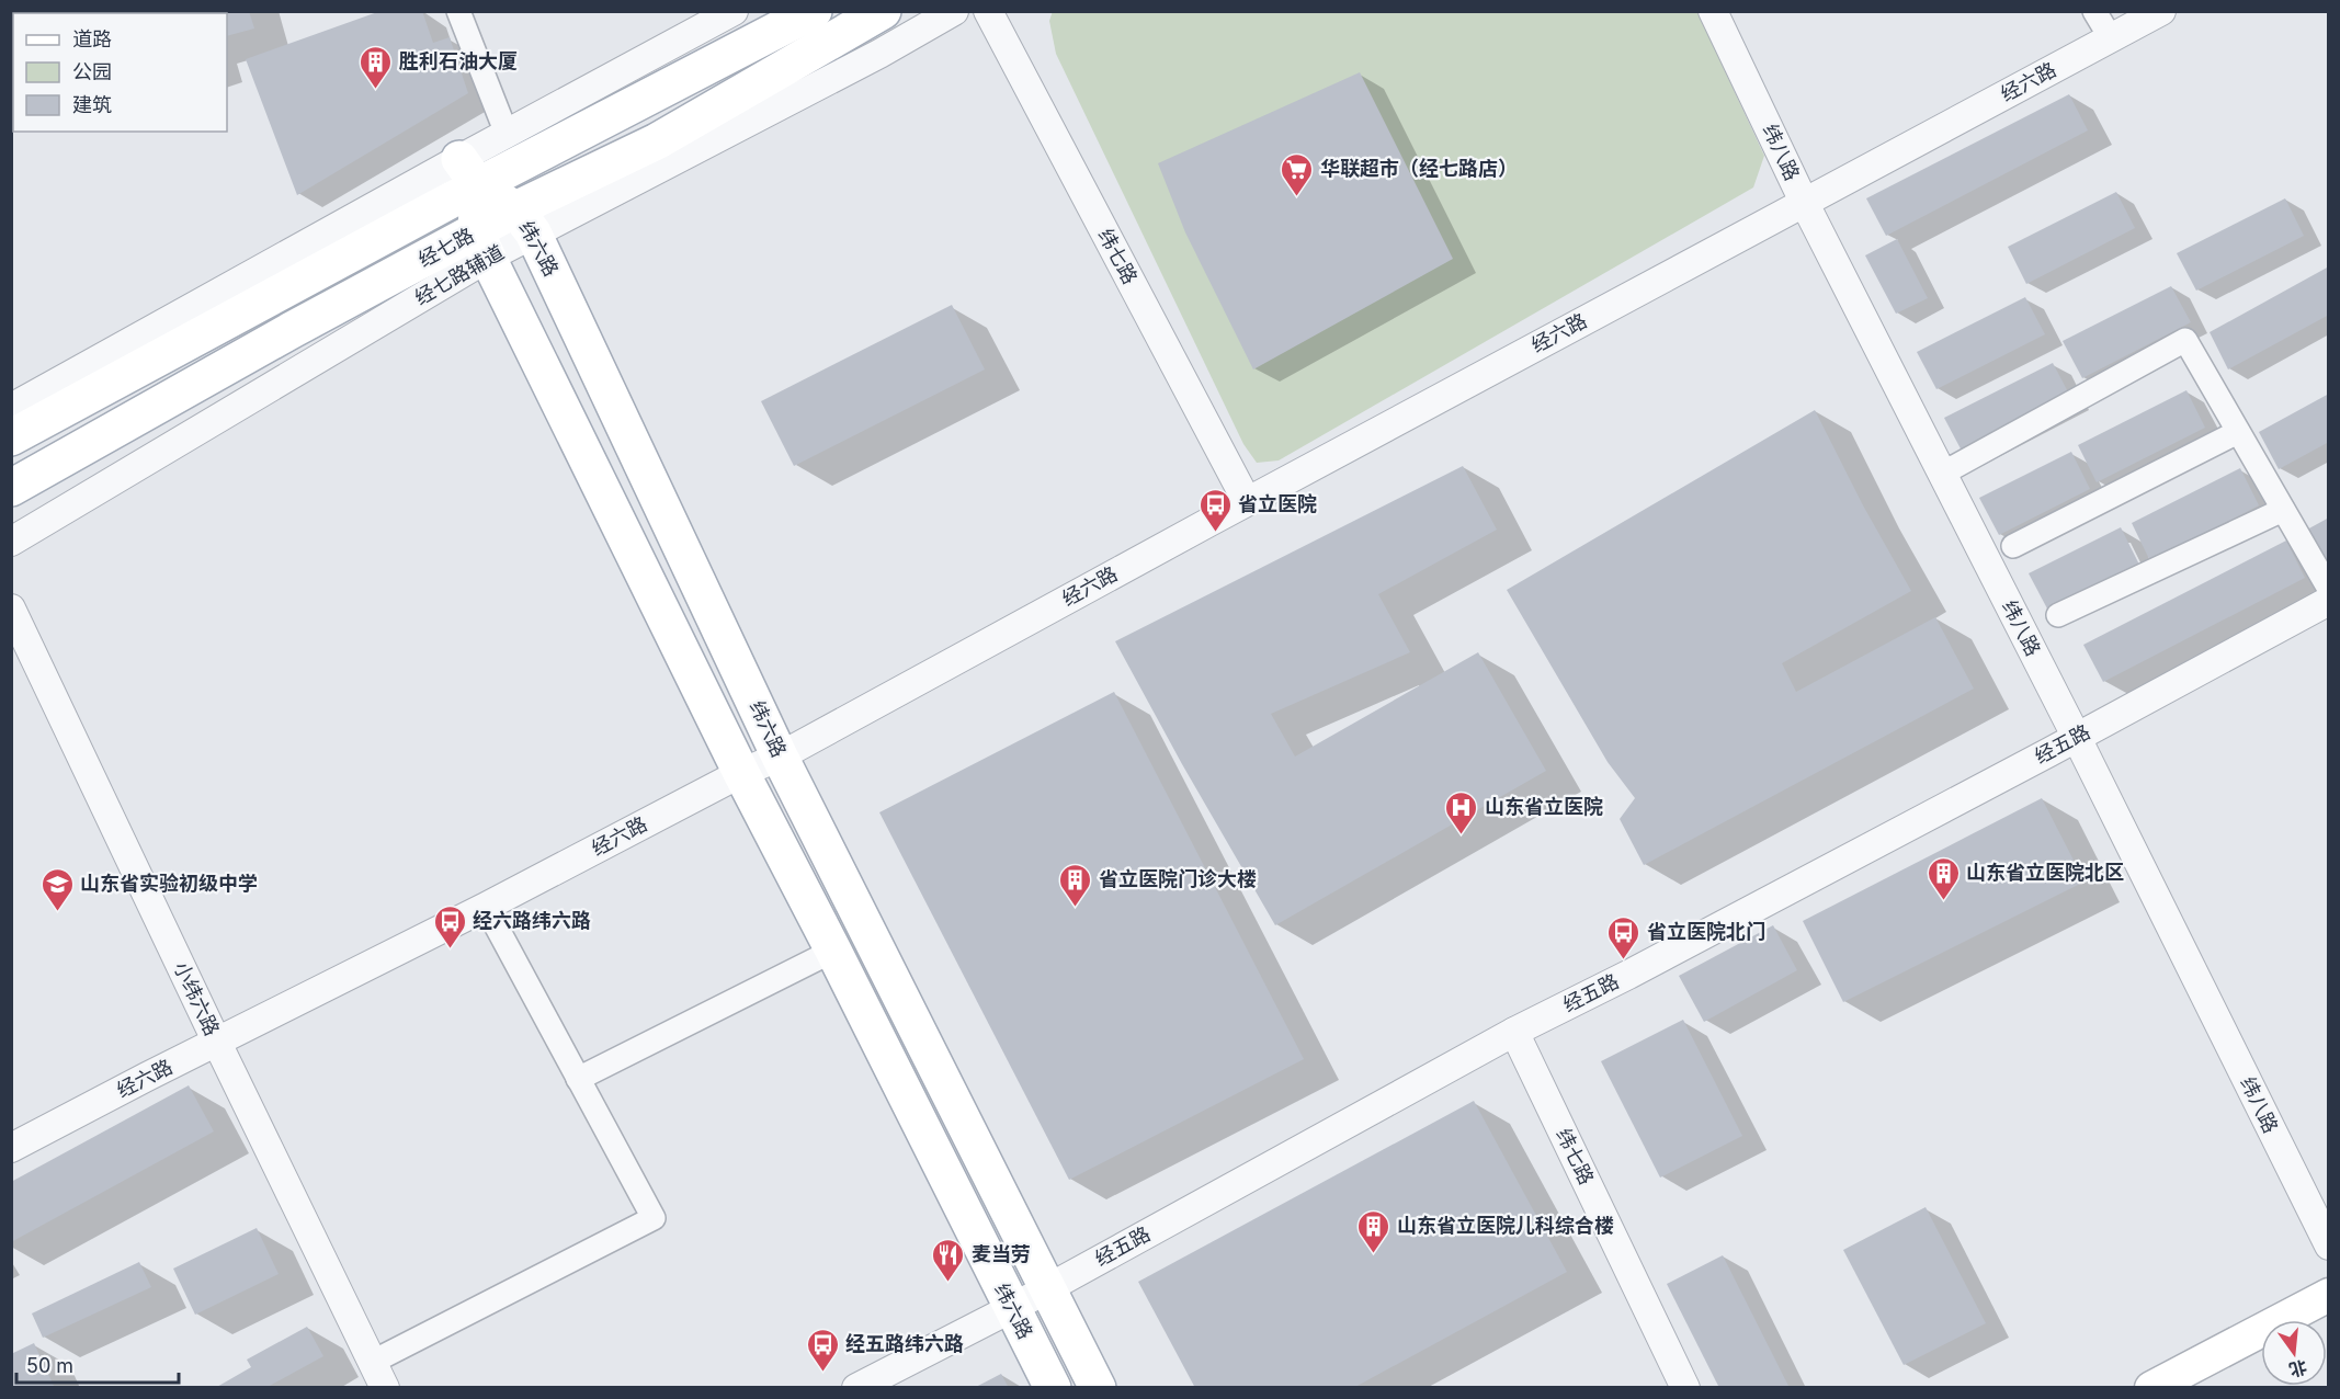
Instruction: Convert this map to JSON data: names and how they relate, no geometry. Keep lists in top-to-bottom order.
{
  "streets": {
    "main road": ["经七路", "纬六路"],
    "street": [
      "经六路",
      "纬八路",
      "纬七路",
      "经七路辅道",
      "经五路",
      "小纬六路"
    ]
  },
  "crossings": [
    ["经六路", "纬八路"],
    ["经六路", "纬六路"],
    ["经六路", "纬七路"],
    ["经六路", "小纬六路"],
    ["纬八路", "经五路"],
    ["经七路", "纬六路"],
    ["经七路", "经七路辅道"],
    ["纬六路", "经七路辅道"],
    ["纬六路", "经五路"],
    ["纬七路", "经五路"]
  ],
  "places": {
    "building": [
      "胜利石油大厦",
      "山东省立医院北区",
      "省立医院门诊大楼",
      "山东省立医院儿科综合楼"
    ],
    "supermarket": ["华联超市（经七路店）"],
    "bus stop": [
      "省立医院",
      "经六路纬六路",
      "省立医院北门",
      "经五路纬六路"
    ],
    "hospital": ["山东省立医院"],
    "school or university": ["山东省实验初级中学"],
    "restaurant": ["麦当劳"]
  },
  "legend": ["道路", "公园", "建筑"],
  "scale_bar": "50 m",
  "north": "bottom"
}
